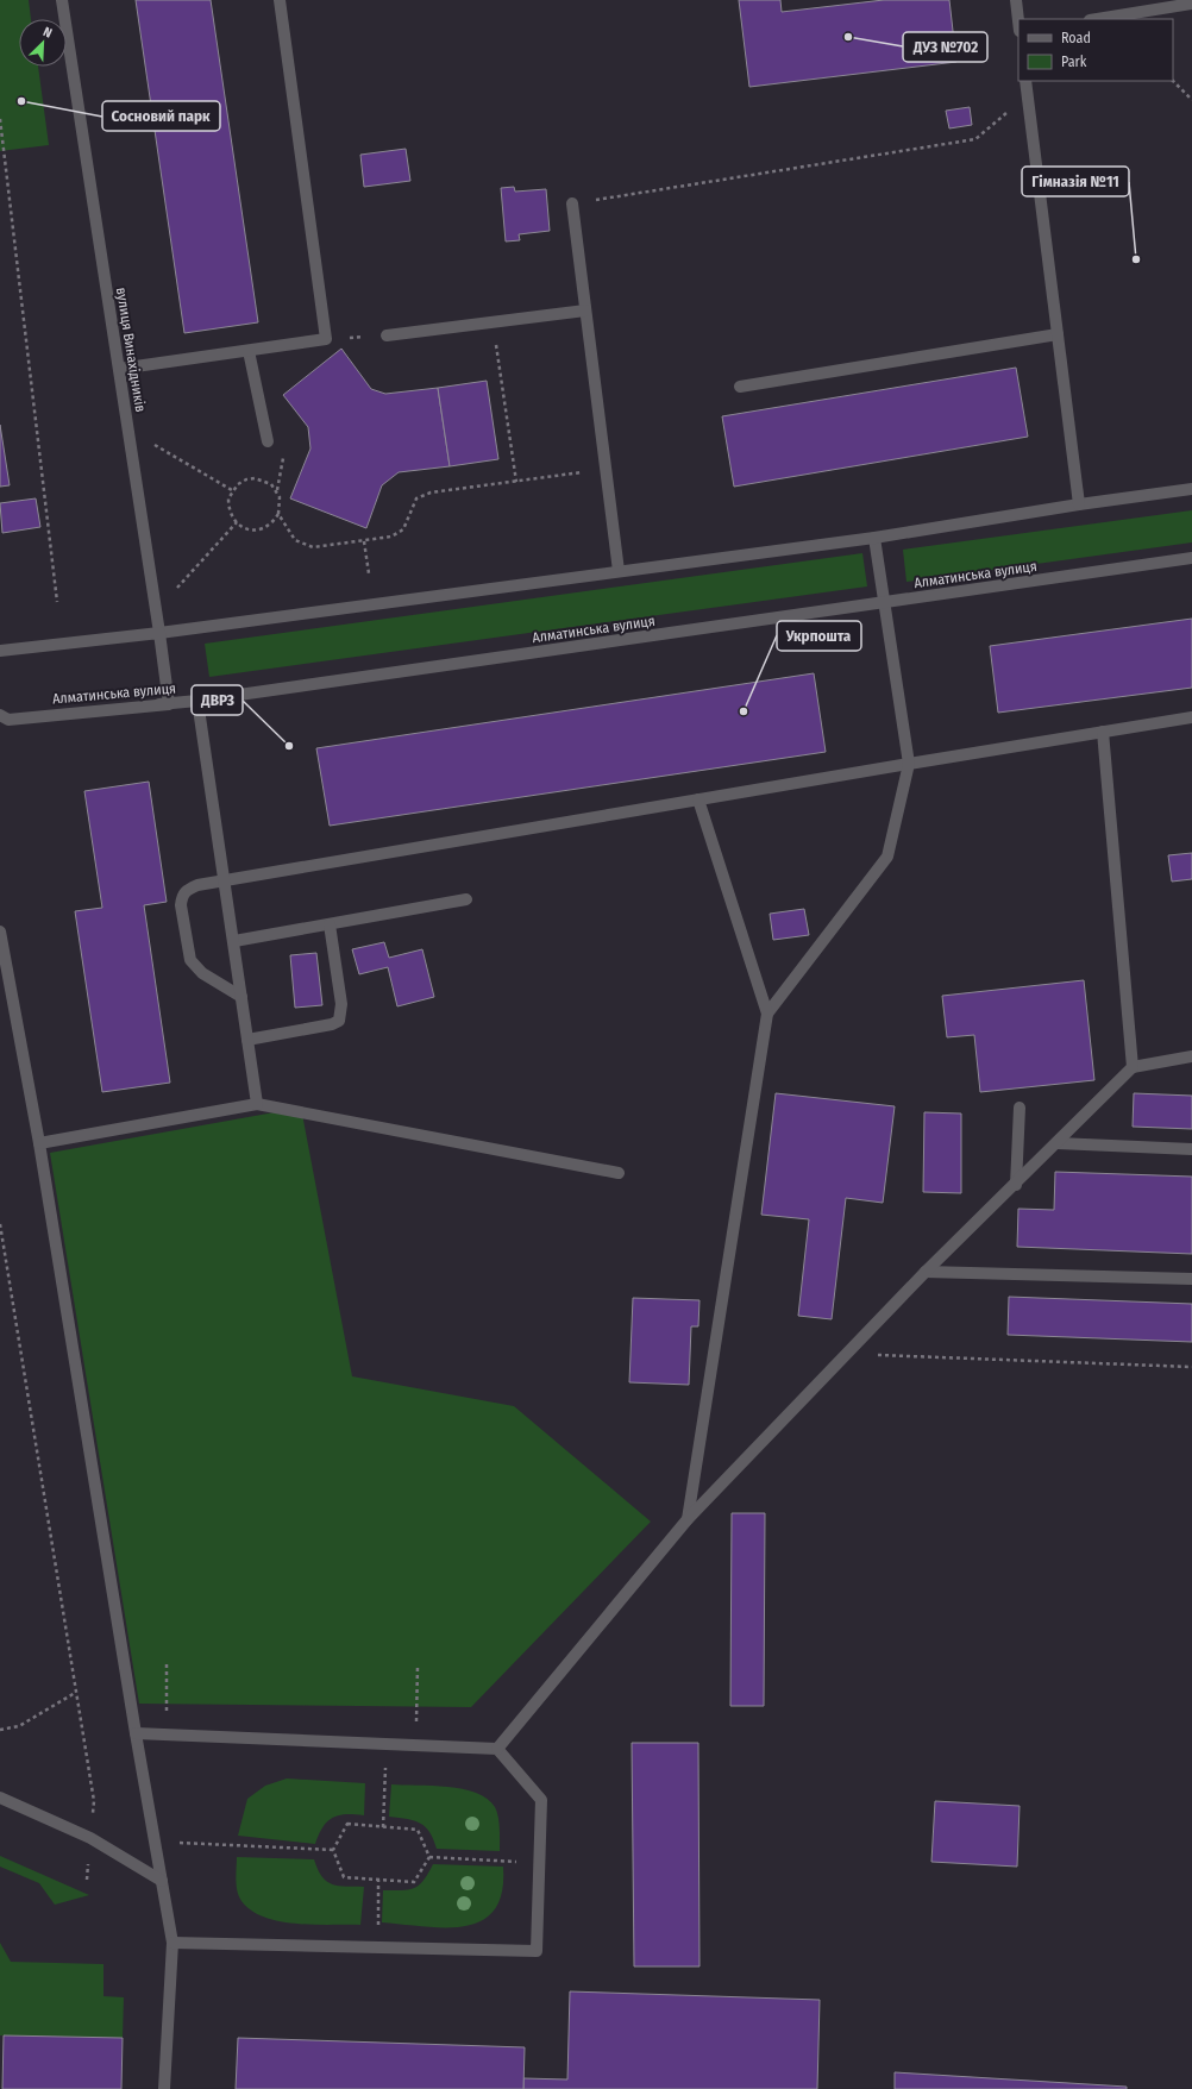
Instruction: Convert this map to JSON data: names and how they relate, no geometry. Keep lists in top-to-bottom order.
{
  "streets": {
    "street": ["вулиця Винахідників", "Алматинська вулиця"]
  },
  "crossings": [
    ["вулиця Винахідників", "Алматинська вулиця"]
  ],
  "places": [
    "ДУЗ №702",
    "Сосновий парк",
    "Гімназія №11",
    "Укрпошта",
    "ДВРЗ"
  ],
  "legend": ["Road", "Park"],
  "north": "top right"
}
